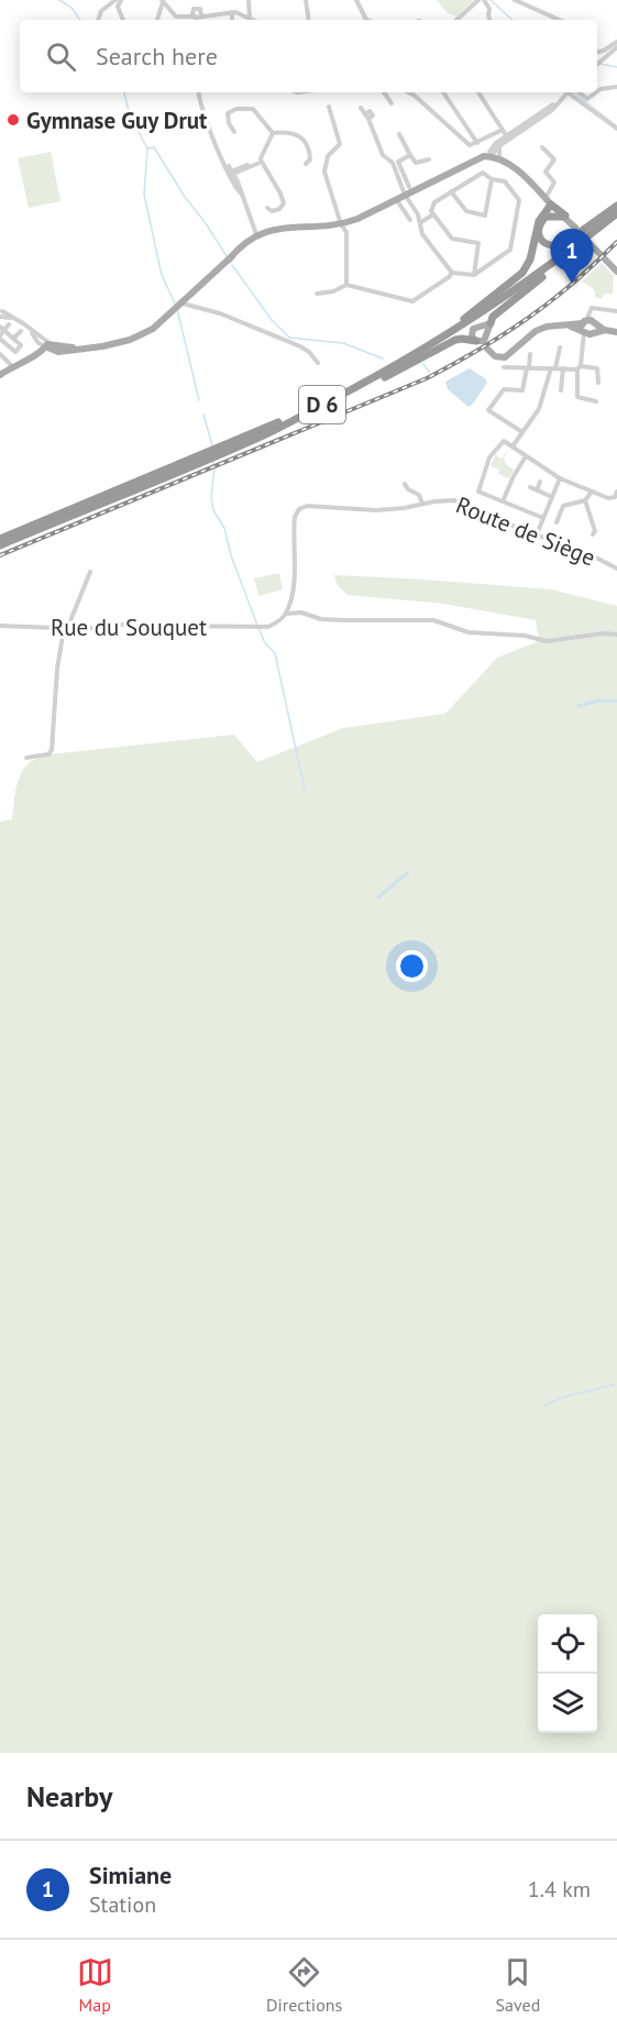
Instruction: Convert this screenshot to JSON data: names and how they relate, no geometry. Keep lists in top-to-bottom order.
{
  "streets": {
    "highway": ["D 6"],
    "street": ["Route de Siège", "Rue du Souquet"]
  },
  "crossings": [
    ["Route de Siège", "Rue du Souquet"]
  ],
  "places": ["Gymnase Guy Drut"],
  "page": {
    "search": "Search here",
    "pins": "1",
    "heading": "Nearby",
    "list": [
      {
        "mark": "1",
        "name": "Simiane",
        "note": "Station",
        "value": "1.4 km"
      }
    ],
    "nav": ["Map", "Directions", "Saved"]
  }
}
